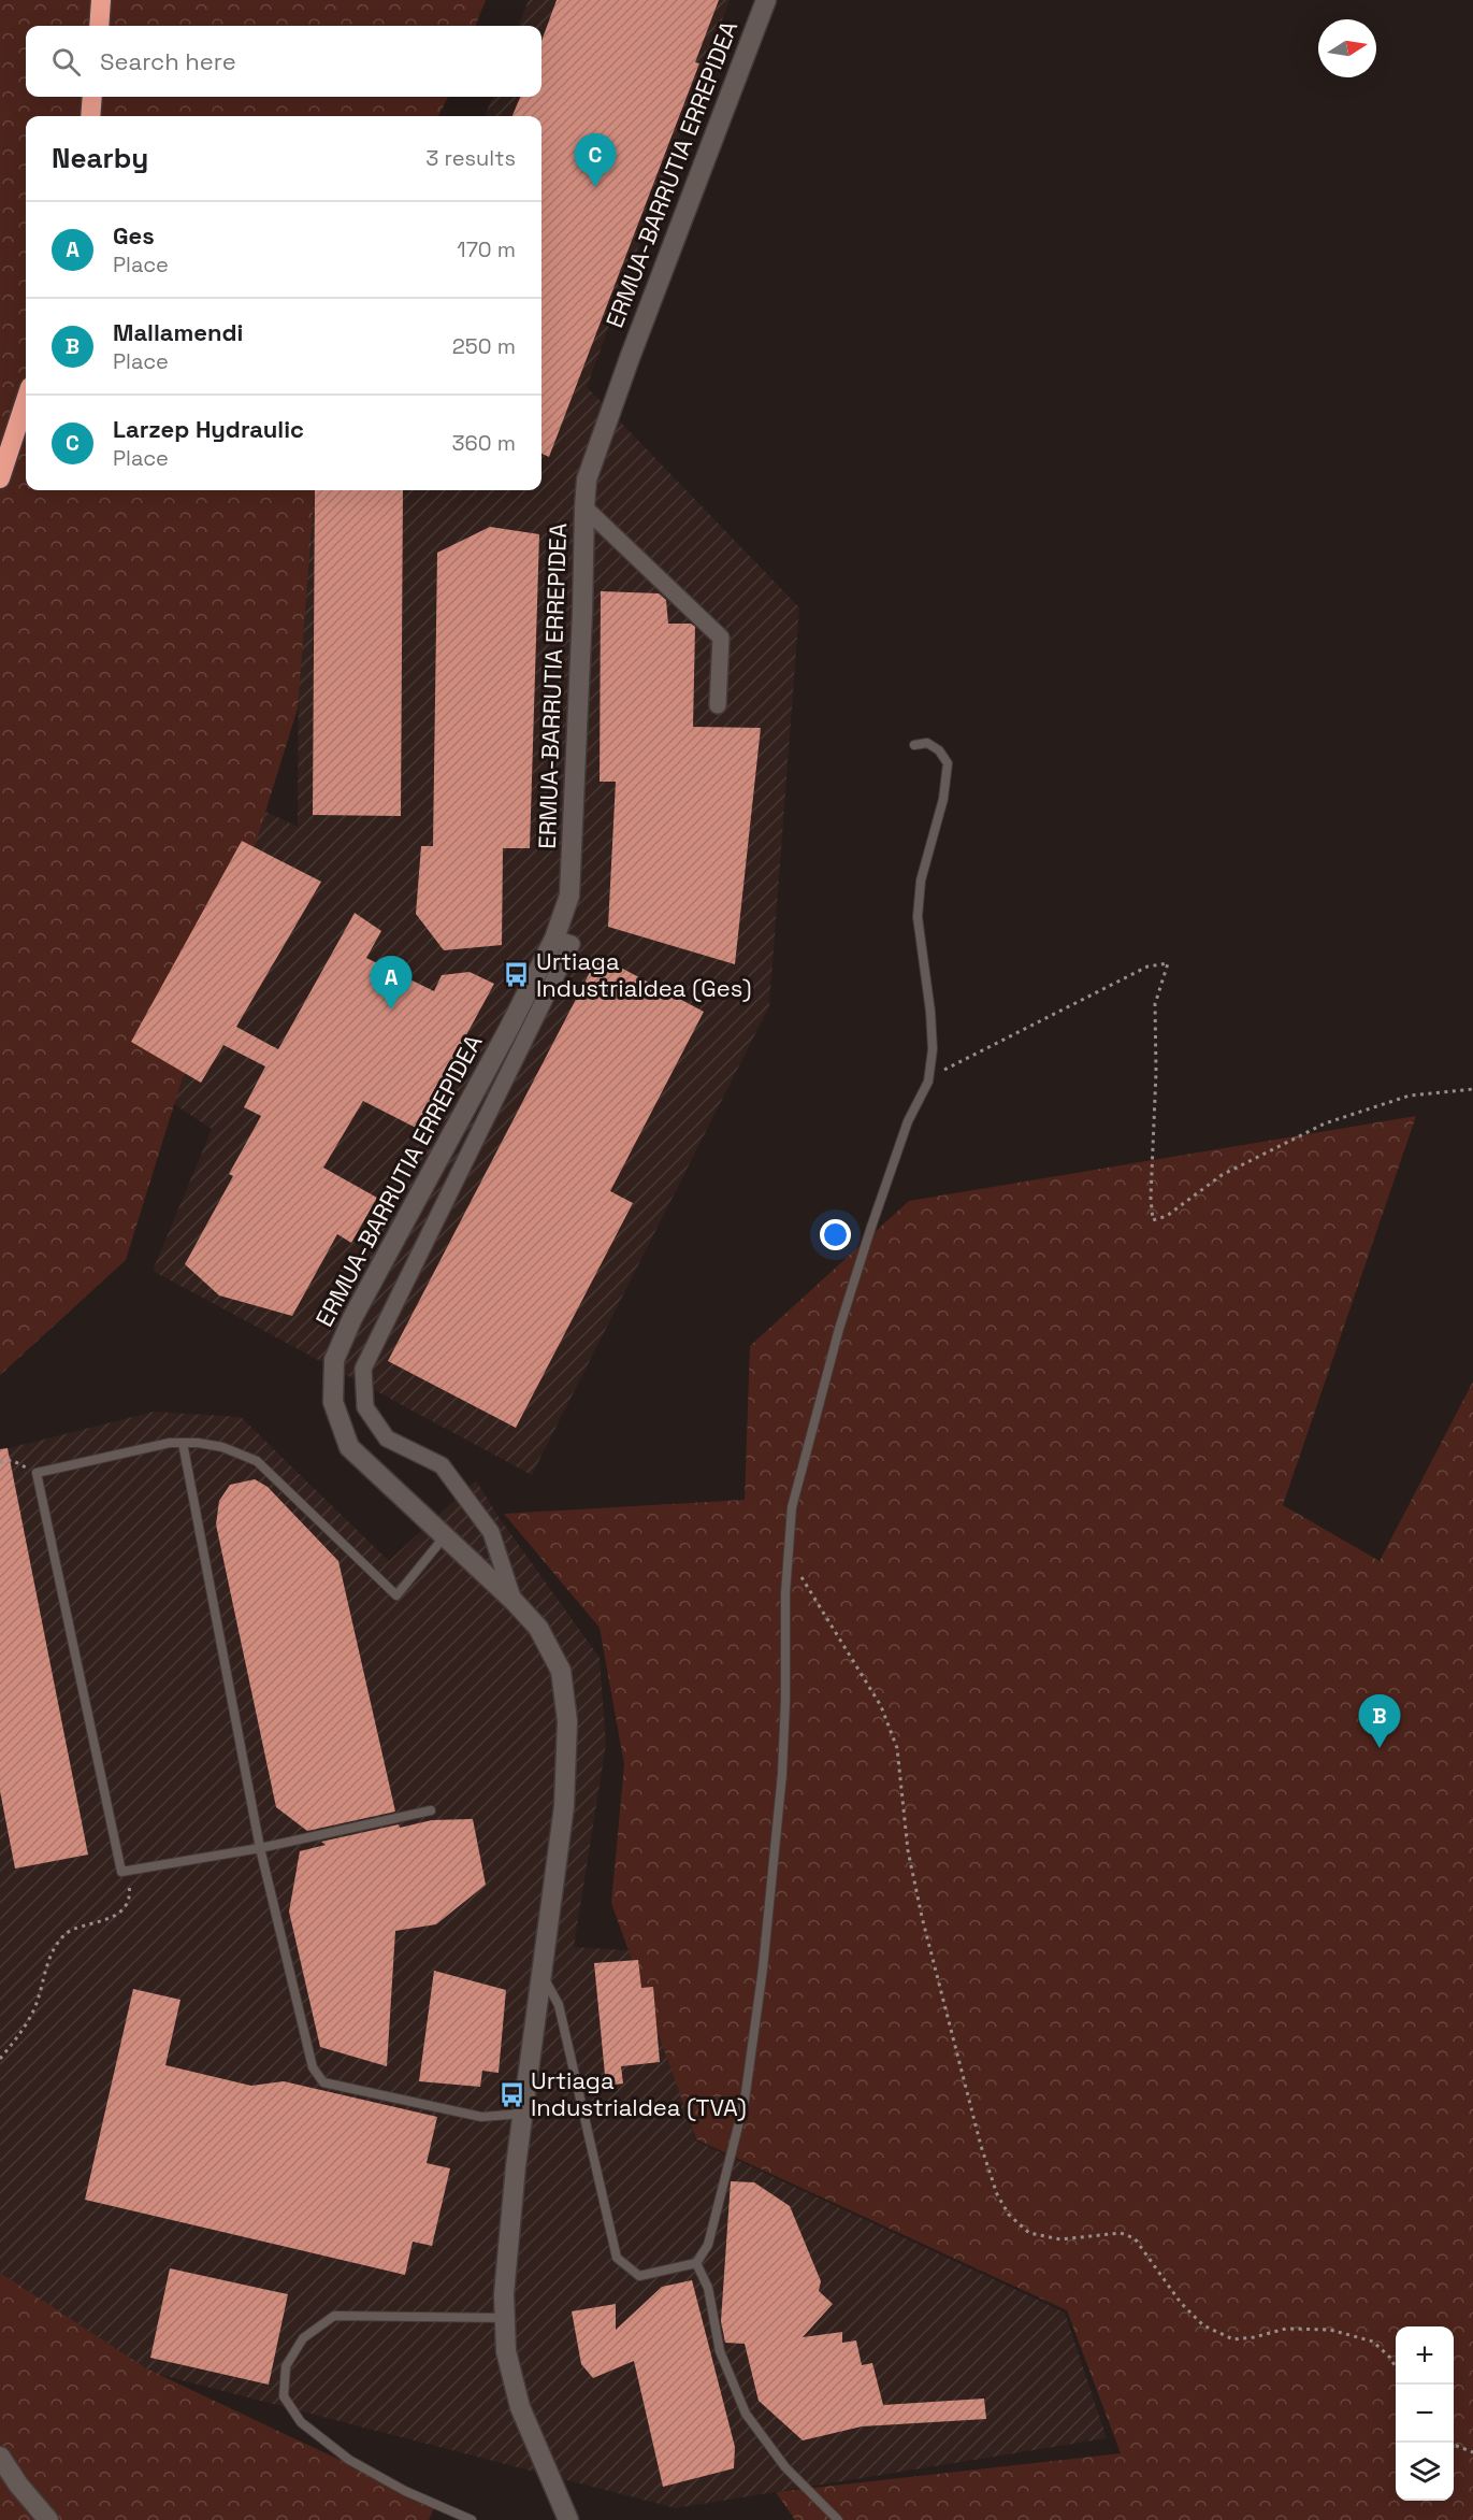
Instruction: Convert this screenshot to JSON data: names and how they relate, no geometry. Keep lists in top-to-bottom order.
{
  "streets": {
    "street": ["ERMUA-BARRUTIA ERREPIDEA"]
  },
  "places": {
    "bus stop": ["Urtiaga Industrialdea (Ges)", "Urtiaga Industrialdea (TVA)"]
  },
  "north": "right",
  "page": {
    "search": "Search here",
    "heading": ["Nearby", "3 results"],
    "pins": ["C", "A", "B"],
    "list": [
      {
        "mark": "A",
        "name": "Ges",
        "note": "Place",
        "value": "170 m"
      },
      {
        "mark": "B",
        "name": "Mallamendi",
        "note": "Place",
        "value": "250 m"
      },
      {
        "mark": "C",
        "name": "Larzep Hydraulic",
        "note": "Place",
        "value": "360 m"
      }
    ],
    "map_buttons": ["+", "−"]
  }
}
